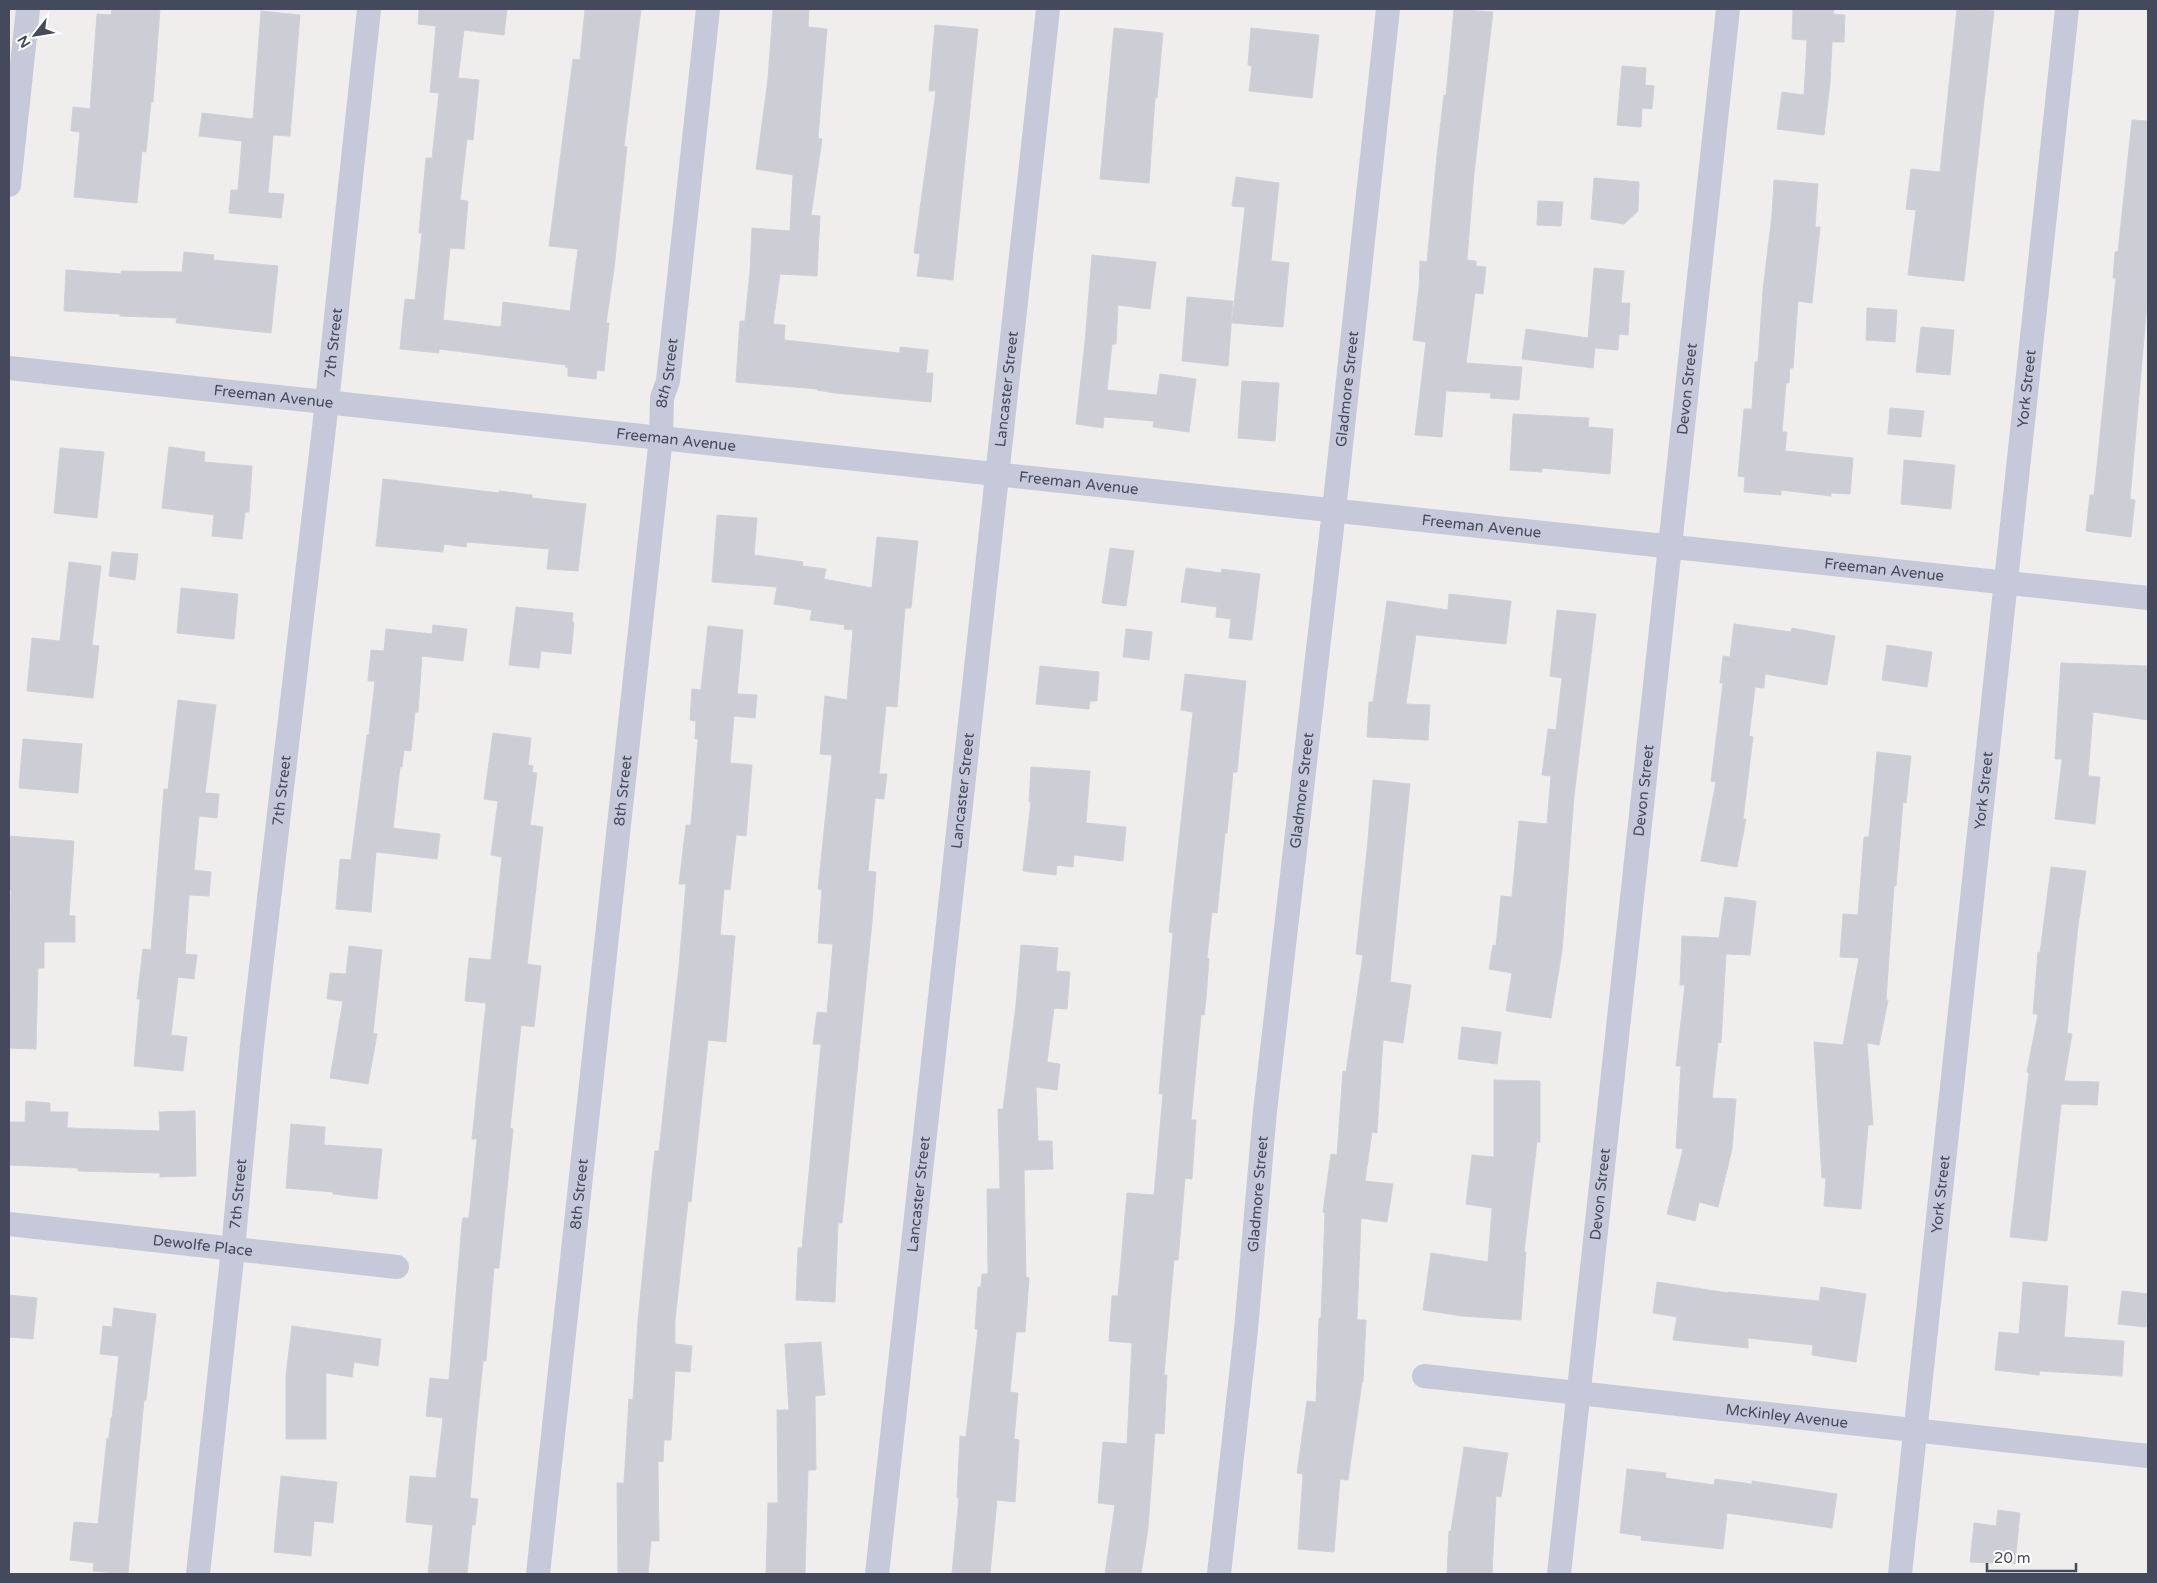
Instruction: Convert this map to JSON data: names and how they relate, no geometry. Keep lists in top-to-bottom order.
{
  "streets": {
    "street": [
      "7th Street",
      "8th Street",
      "Lancaster Street",
      "Gladmore Street",
      "Devon Street",
      "York Street",
      "Freeman Avenue",
      "Dewolfe Place",
      "McKinley Avenue"
    ]
  },
  "crossings": [
    ["7th Street", "Freeman Avenue"],
    ["7th Street", "Dewolfe Place"],
    ["8th Street", "Freeman Avenue"],
    ["Lancaster Street", "Freeman Avenue"],
    ["Gladmore Street", "Freeman Avenue"],
    ["Devon Street", "Freeman Avenue"],
    ["Devon Street", "McKinley Avenue"],
    ["York Street", "Freeman Avenue"],
    ["York Street", "McKinley Avenue"]
  ],
  "scale_bar": "20 m",
  "north": "bottom left"
}
